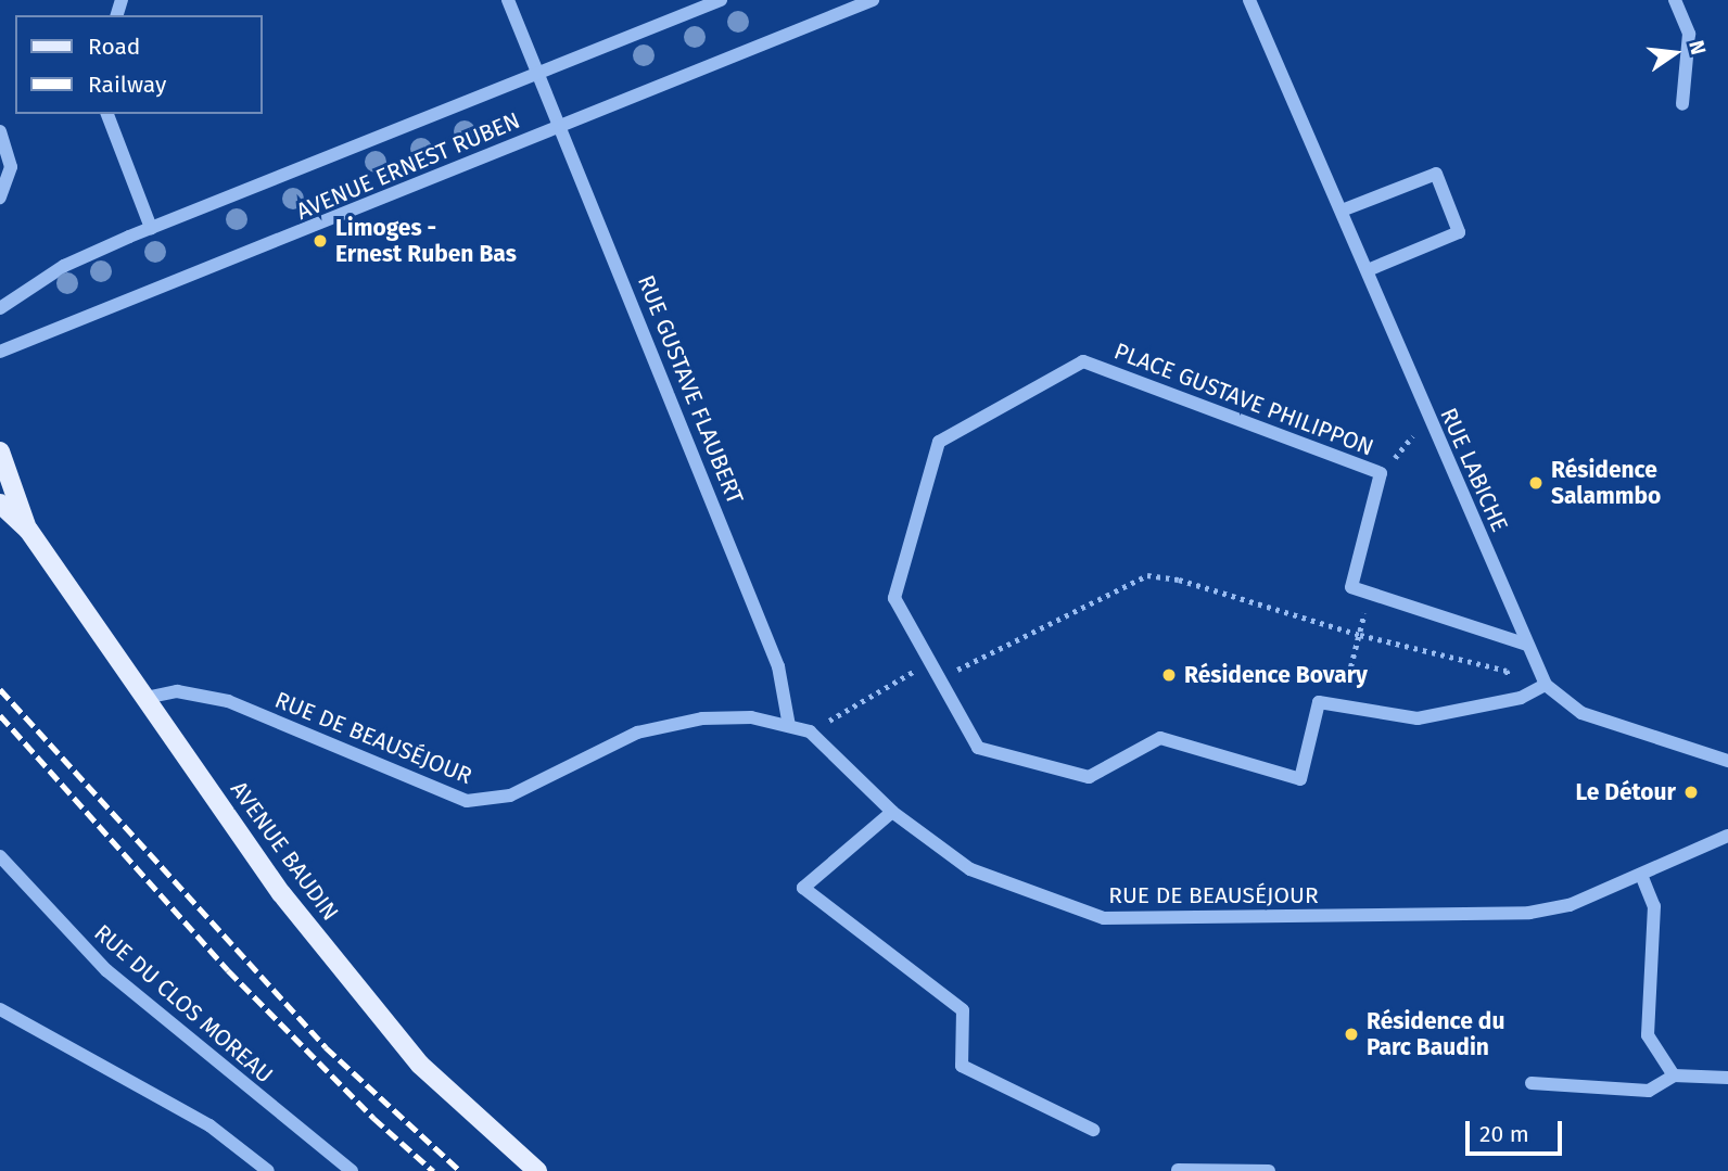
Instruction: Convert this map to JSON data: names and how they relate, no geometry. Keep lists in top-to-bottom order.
{
  "streets": {
    "main road": ["AVENUE BAUDIN"],
    "street": [
      "AVENUE ERNEST RUBEN",
      "RUE GUSTAVE FLAUBERT",
      "PLACE GUSTAVE PHILIPPON",
      "RUE LABICHE",
      "RUE DE BEAUSÉJOUR",
      "RUE DU CLOS MOREAU"
    ]
  },
  "crossings": [
    ["AVENUE ERNEST RUBEN", "RUE GUSTAVE FLAUBERT"],
    ["RUE GUSTAVE FLAUBERT", "RUE DE BEAUSÉJOUR"],
    ["RUE DE BEAUSÉJOUR", "AVENUE BAUDIN"]
  ],
  "places": [
    "Limoges - Ernest Ruben Bas",
    "Résidence Salammbo",
    "Résidence Bovary",
    "Le Détour",
    "Résidence du Parc Baudin"
  ],
  "legend": ["Road", "Railway"],
  "scale_bar": "20 m",
  "north": "right"
}
